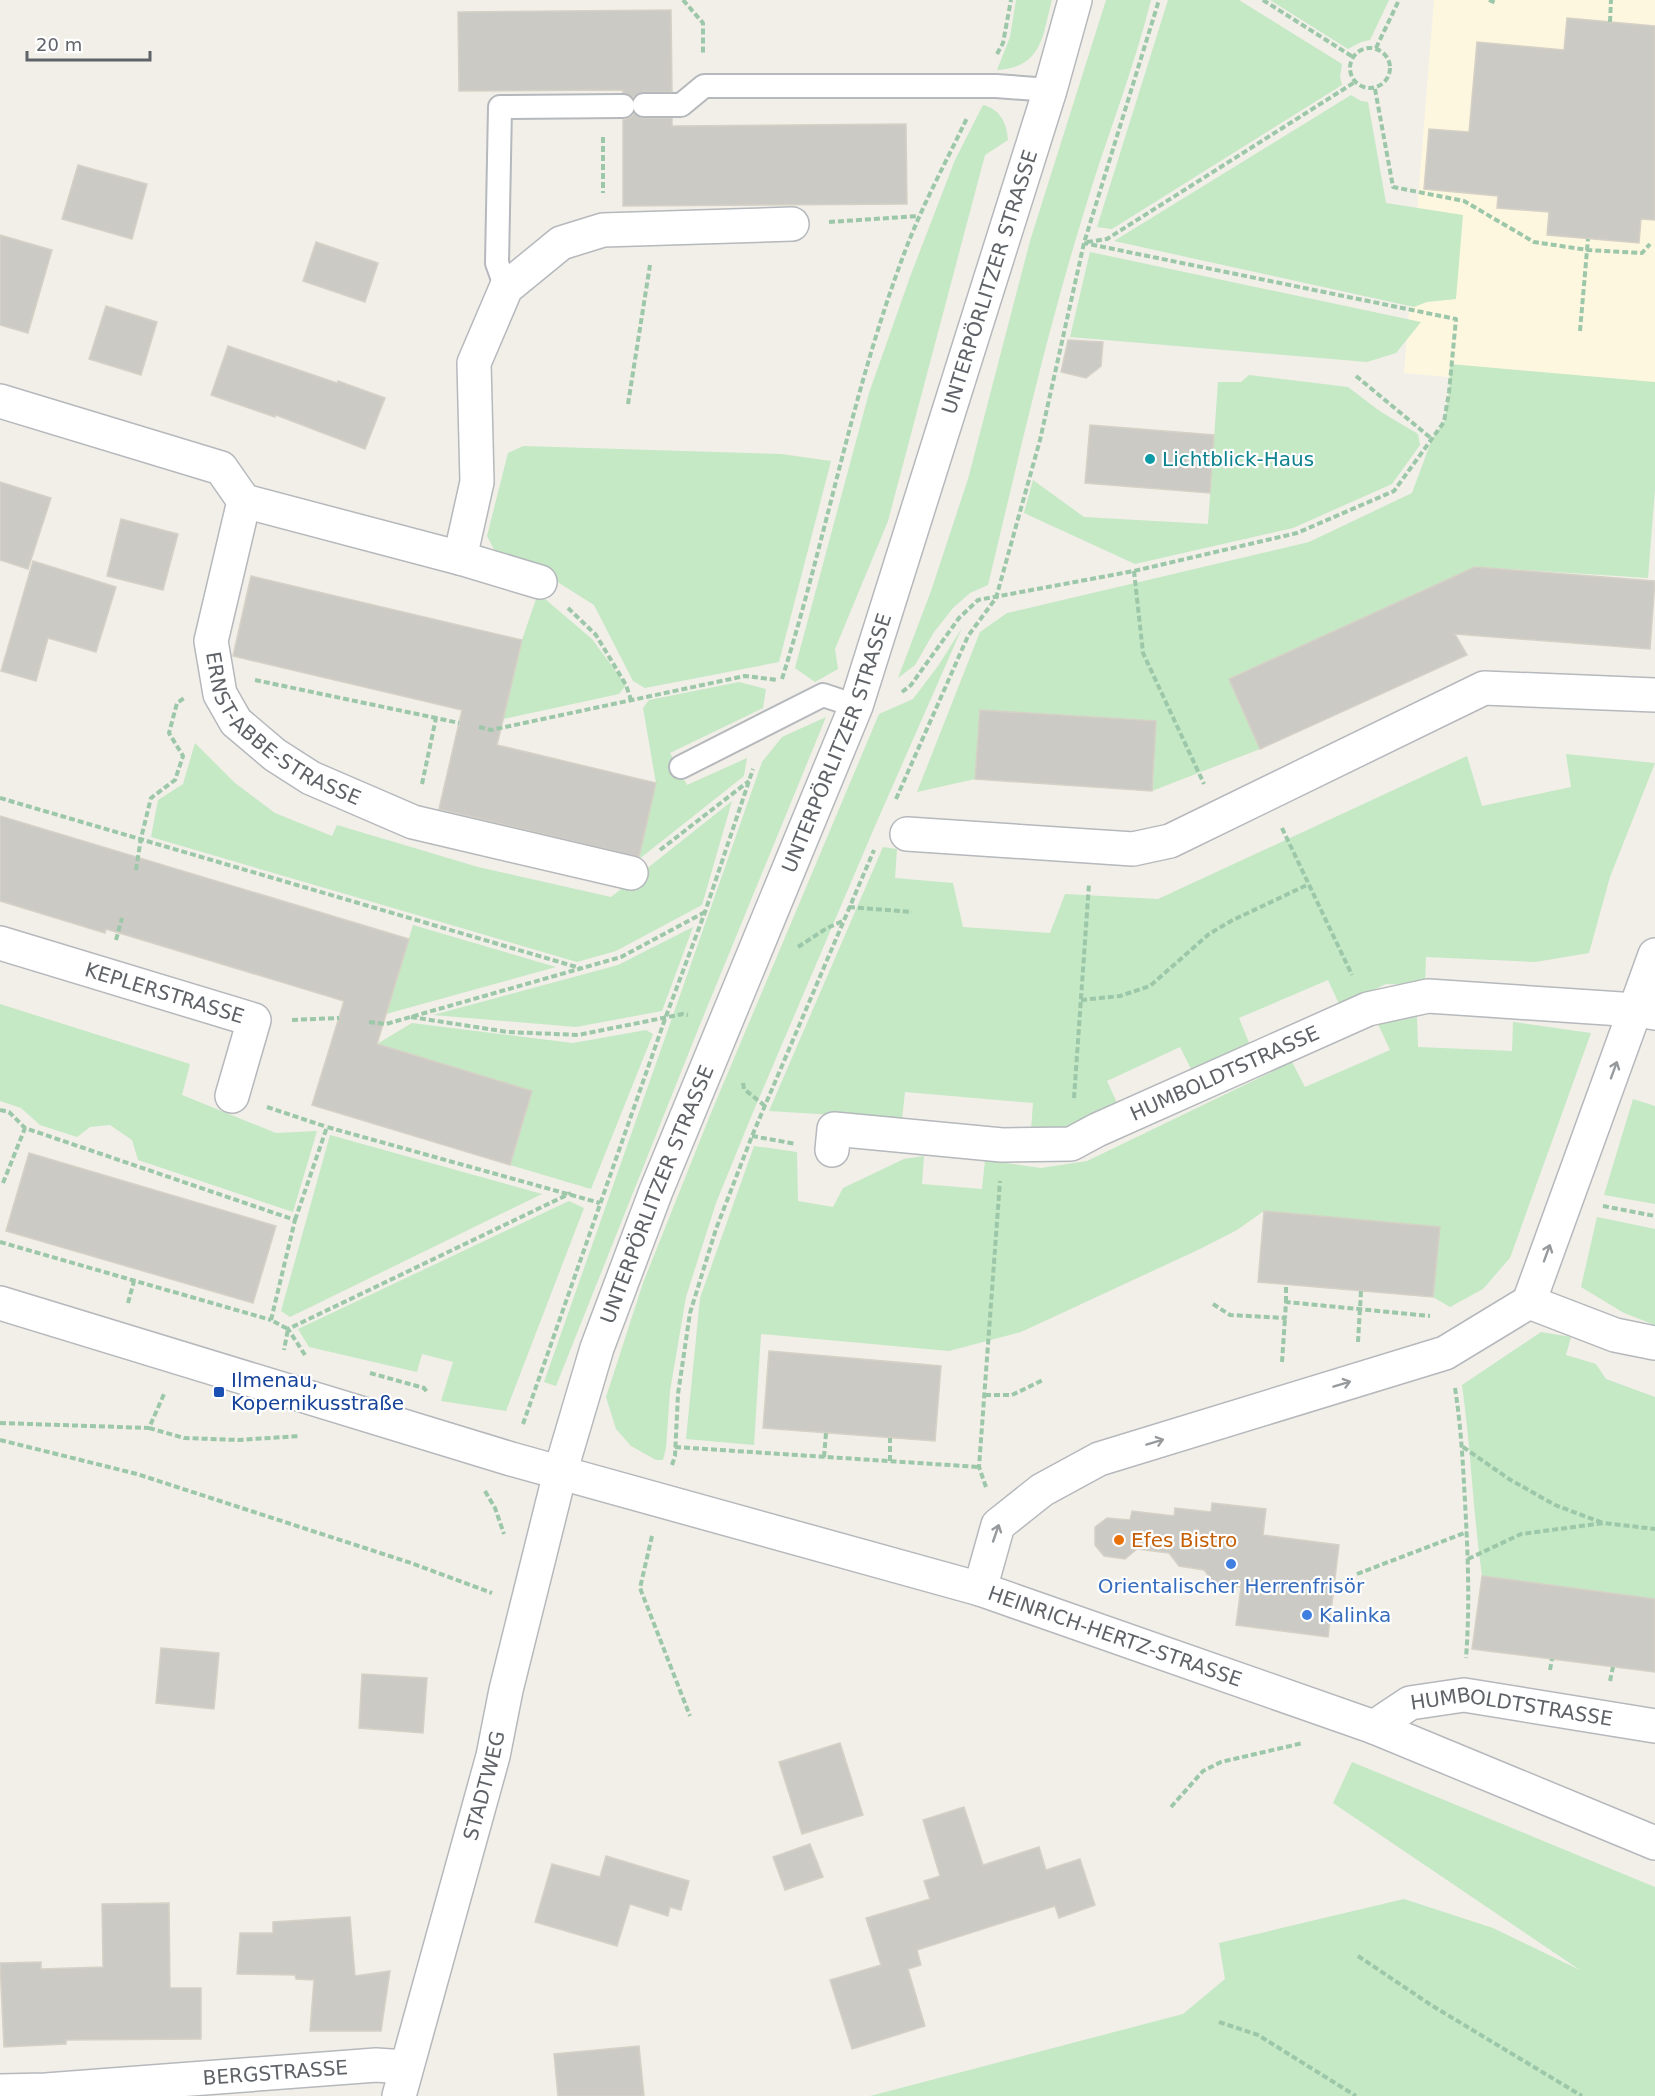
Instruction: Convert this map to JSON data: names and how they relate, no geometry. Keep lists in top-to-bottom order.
{
  "streets": {
    "street": [
      "UNTERPÖRLITZER STRASSE",
      "ERNST-ABBE-STRASSE",
      "KEPLERSTRASSE",
      "HUMBOLDTSTRASSE",
      "HEINRICH-HERTZ-STRASSE",
      "STADTWEG",
      "BERGSTRASSE"
    ]
  },
  "crossings": [
    ["UNTERPÖRLITZER STRASSE", "HEINRICH-HERTZ-STRASSE"],
    ["UNTERPÖRLITZER STRASSE", "STADTWEG"],
    ["HUMBOLDTSTRASSE", "HEINRICH-HERTZ-STRASSE"],
    ["HEINRICH-HERTZ-STRASSE", "STADTWEG"],
    ["STADTWEG", "BERGSTRASSE"]
  ],
  "places": {
    "other": [
      "Lichtblick-Haus",
      "Efes Bistro",
      "Orientalischer Herrenfrisör",
      "Kalinka"
    ],
    "transit": ["Ilmenau, Kopernikusstraße"]
  },
  "scale_bar": "20 m"
}
